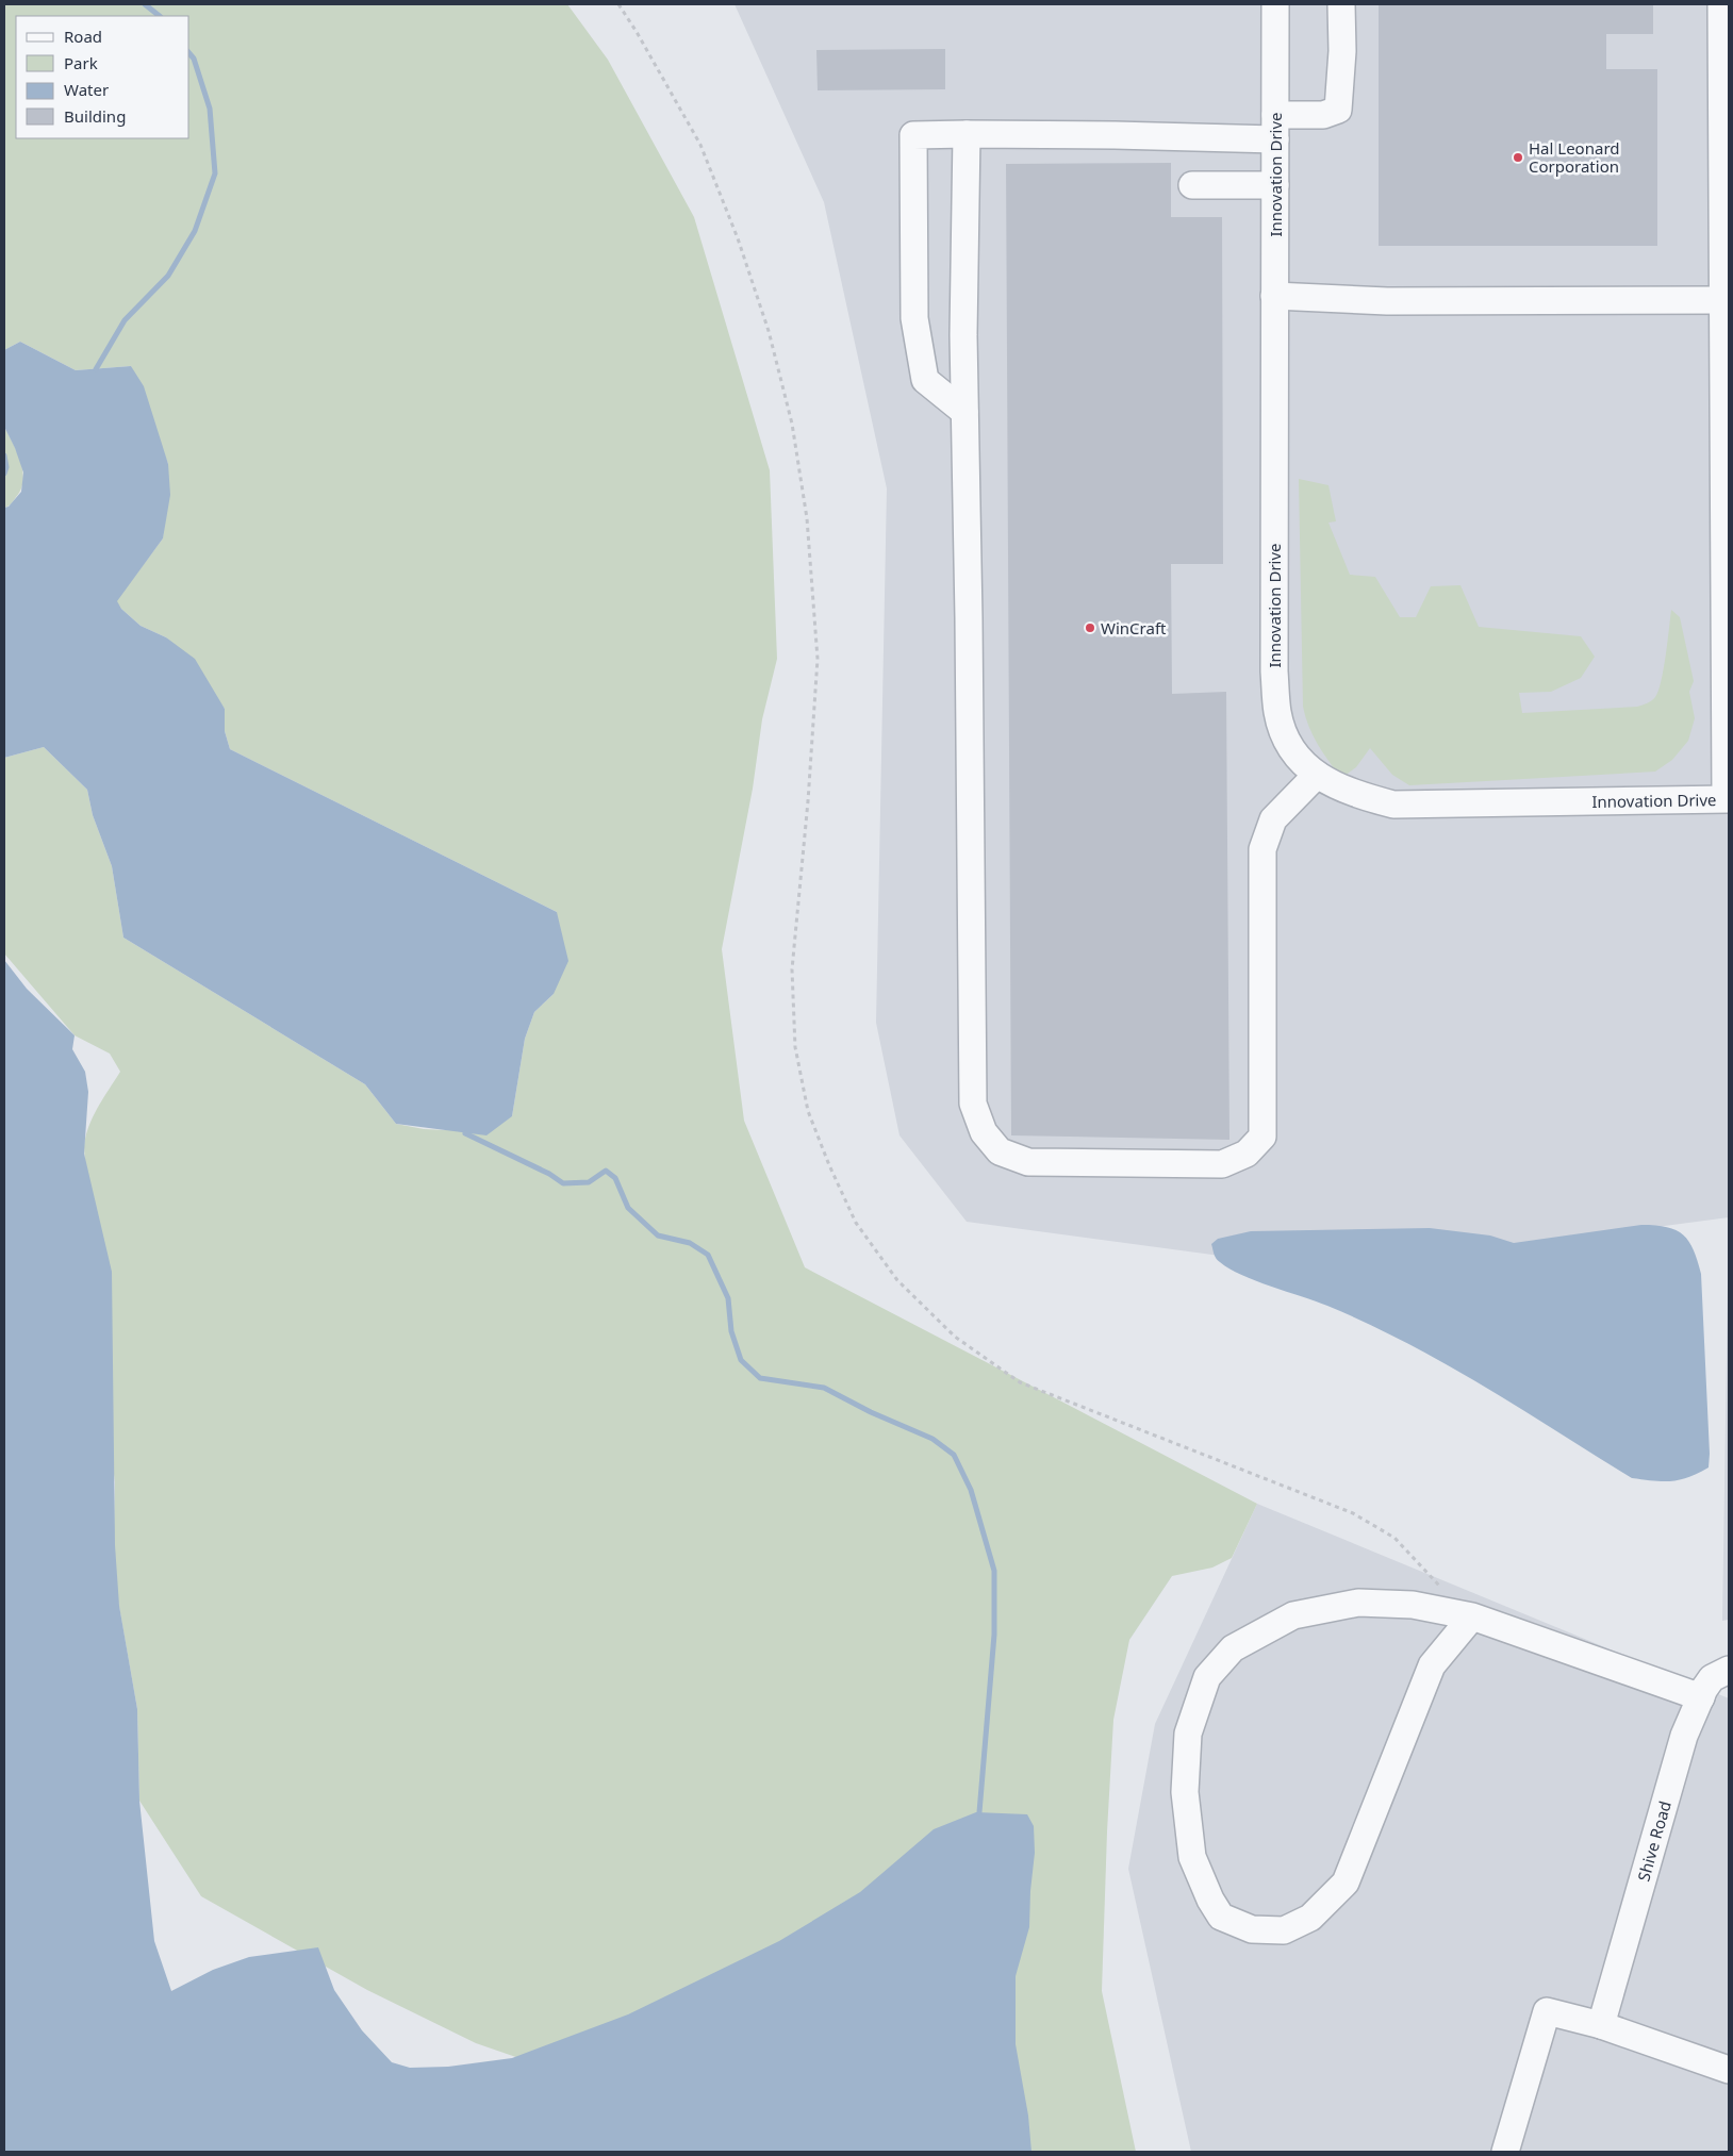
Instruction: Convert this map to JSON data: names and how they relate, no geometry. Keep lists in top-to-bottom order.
{
  "streets": {
    "street": ["Innovation Drive", "Shive Road"]
  },
  "places": ["Hal Leonard Corporation", "WinCraft"],
  "legend": [
    "Road",
    "Park",
    "Water",
    "Building"
  ]
}
